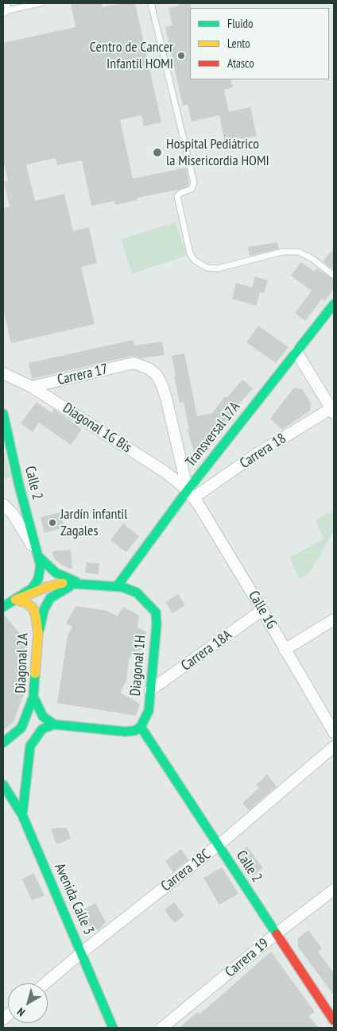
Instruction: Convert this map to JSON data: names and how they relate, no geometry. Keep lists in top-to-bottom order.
{
  "streets": {
    "street": [
      "Carrera 17",
      "Diagonal 1G Bis",
      "Transversal 17A",
      "Carrera 18",
      "Calle 2",
      "Calle 1G",
      "Carrera 18A",
      "Diagonal 2A",
      "Diagonal 1H",
      "Carrera 18C",
      "Avenida Calle 3",
      "Carrera 19"
    ]
  },
  "crossings": [
    ["Carrera 17", "Diagonal 1G Bis"],
    ["Carrera 17", "Transversal 17A"],
    ["Carrera 17", "Carrera 18"],
    ["Carrera 17", "Calle 1G"],
    ["Diagonal 1G Bis", "Transversal 17A"],
    ["Diagonal 1G Bis", "Carrera 18"],
    ["Diagonal 1G Bis", "Calle 1G"],
    ["Transversal 17A", "Carrera 18"],
    ["Transversal 17A", "Calle 1G"],
    ["Transversal 17A", "Diagonal 1H"],
    ["Carrera 18", "Calle 1G"],
    ["Calle 2", "Diagonal 1H"],
    ["Calle 2", "Carrera 18C"],
    ["Calle 2", "Carrera 19"],
    ["Calle 1G", "Carrera 18A"],
    ["Carrera 18A", "Diagonal 1H"],
    ["Carrera 18C", "Avenida Calle 3"]
  ],
  "places": ["Centro de Cancer Infantil HOMI", "Hospital Pediátrico la Misericordia HOMI", "Jardín infantil Zagales"],
  "legend": ["Fluido", "Lento", "Atasco"],
  "north": "bottom left"
}
